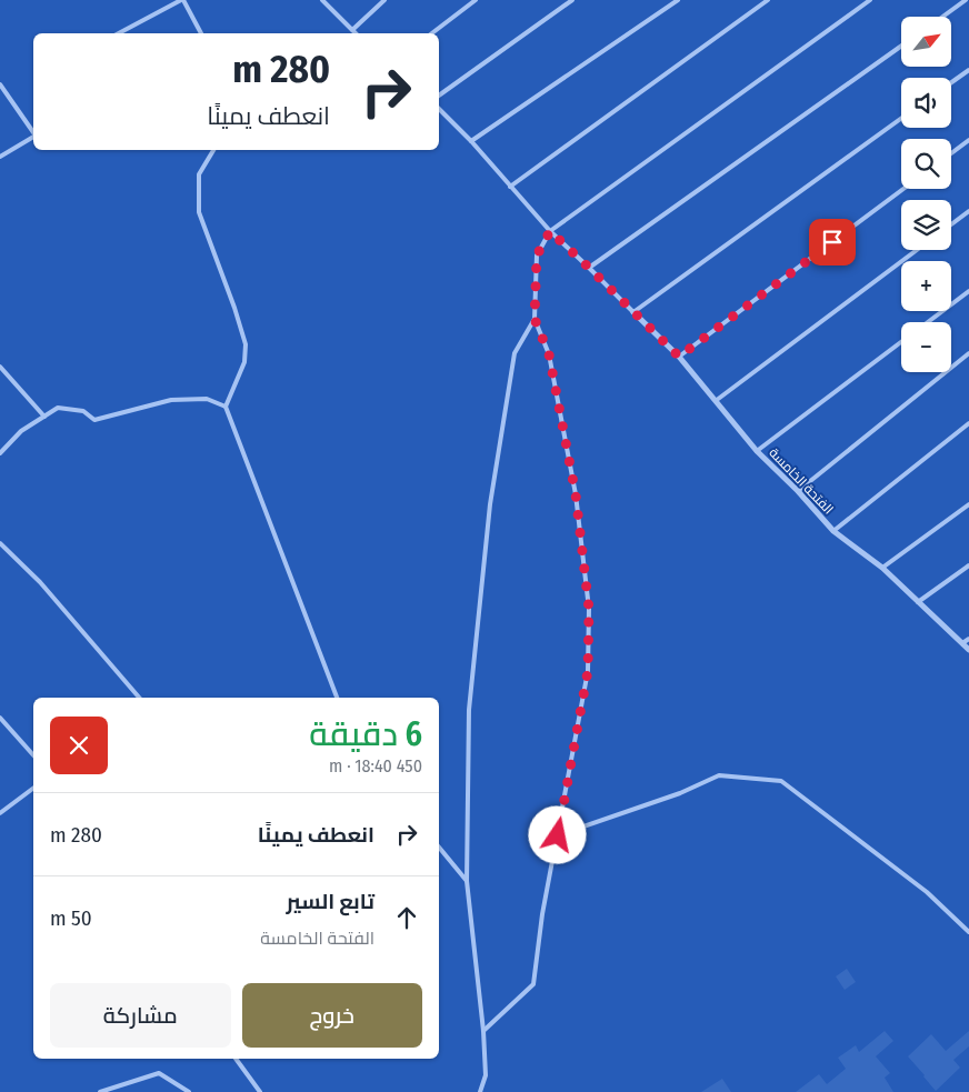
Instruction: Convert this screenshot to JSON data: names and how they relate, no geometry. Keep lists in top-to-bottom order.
{
  "streets": {
    "street": ["الفتحة الخامسة"]
  },
  "north": "top right",
  "page": {
    "map_buttons": ["+", "−"],
    "turn": ["280 m", "انعطف يمينًا"],
    "heading": ["6 دقيقة", "450 m · 18:40"],
    "list": [
      {
        "name": "انعطف يمينًا",
        "value": "280 m"
      },
      {
        "name": "تابع السير",
        "note": "الفتحة الخامسة",
        "value": "50 m"
      }
    ],
    "buttons": ["خروج", "مشاركة"]
  }
}
